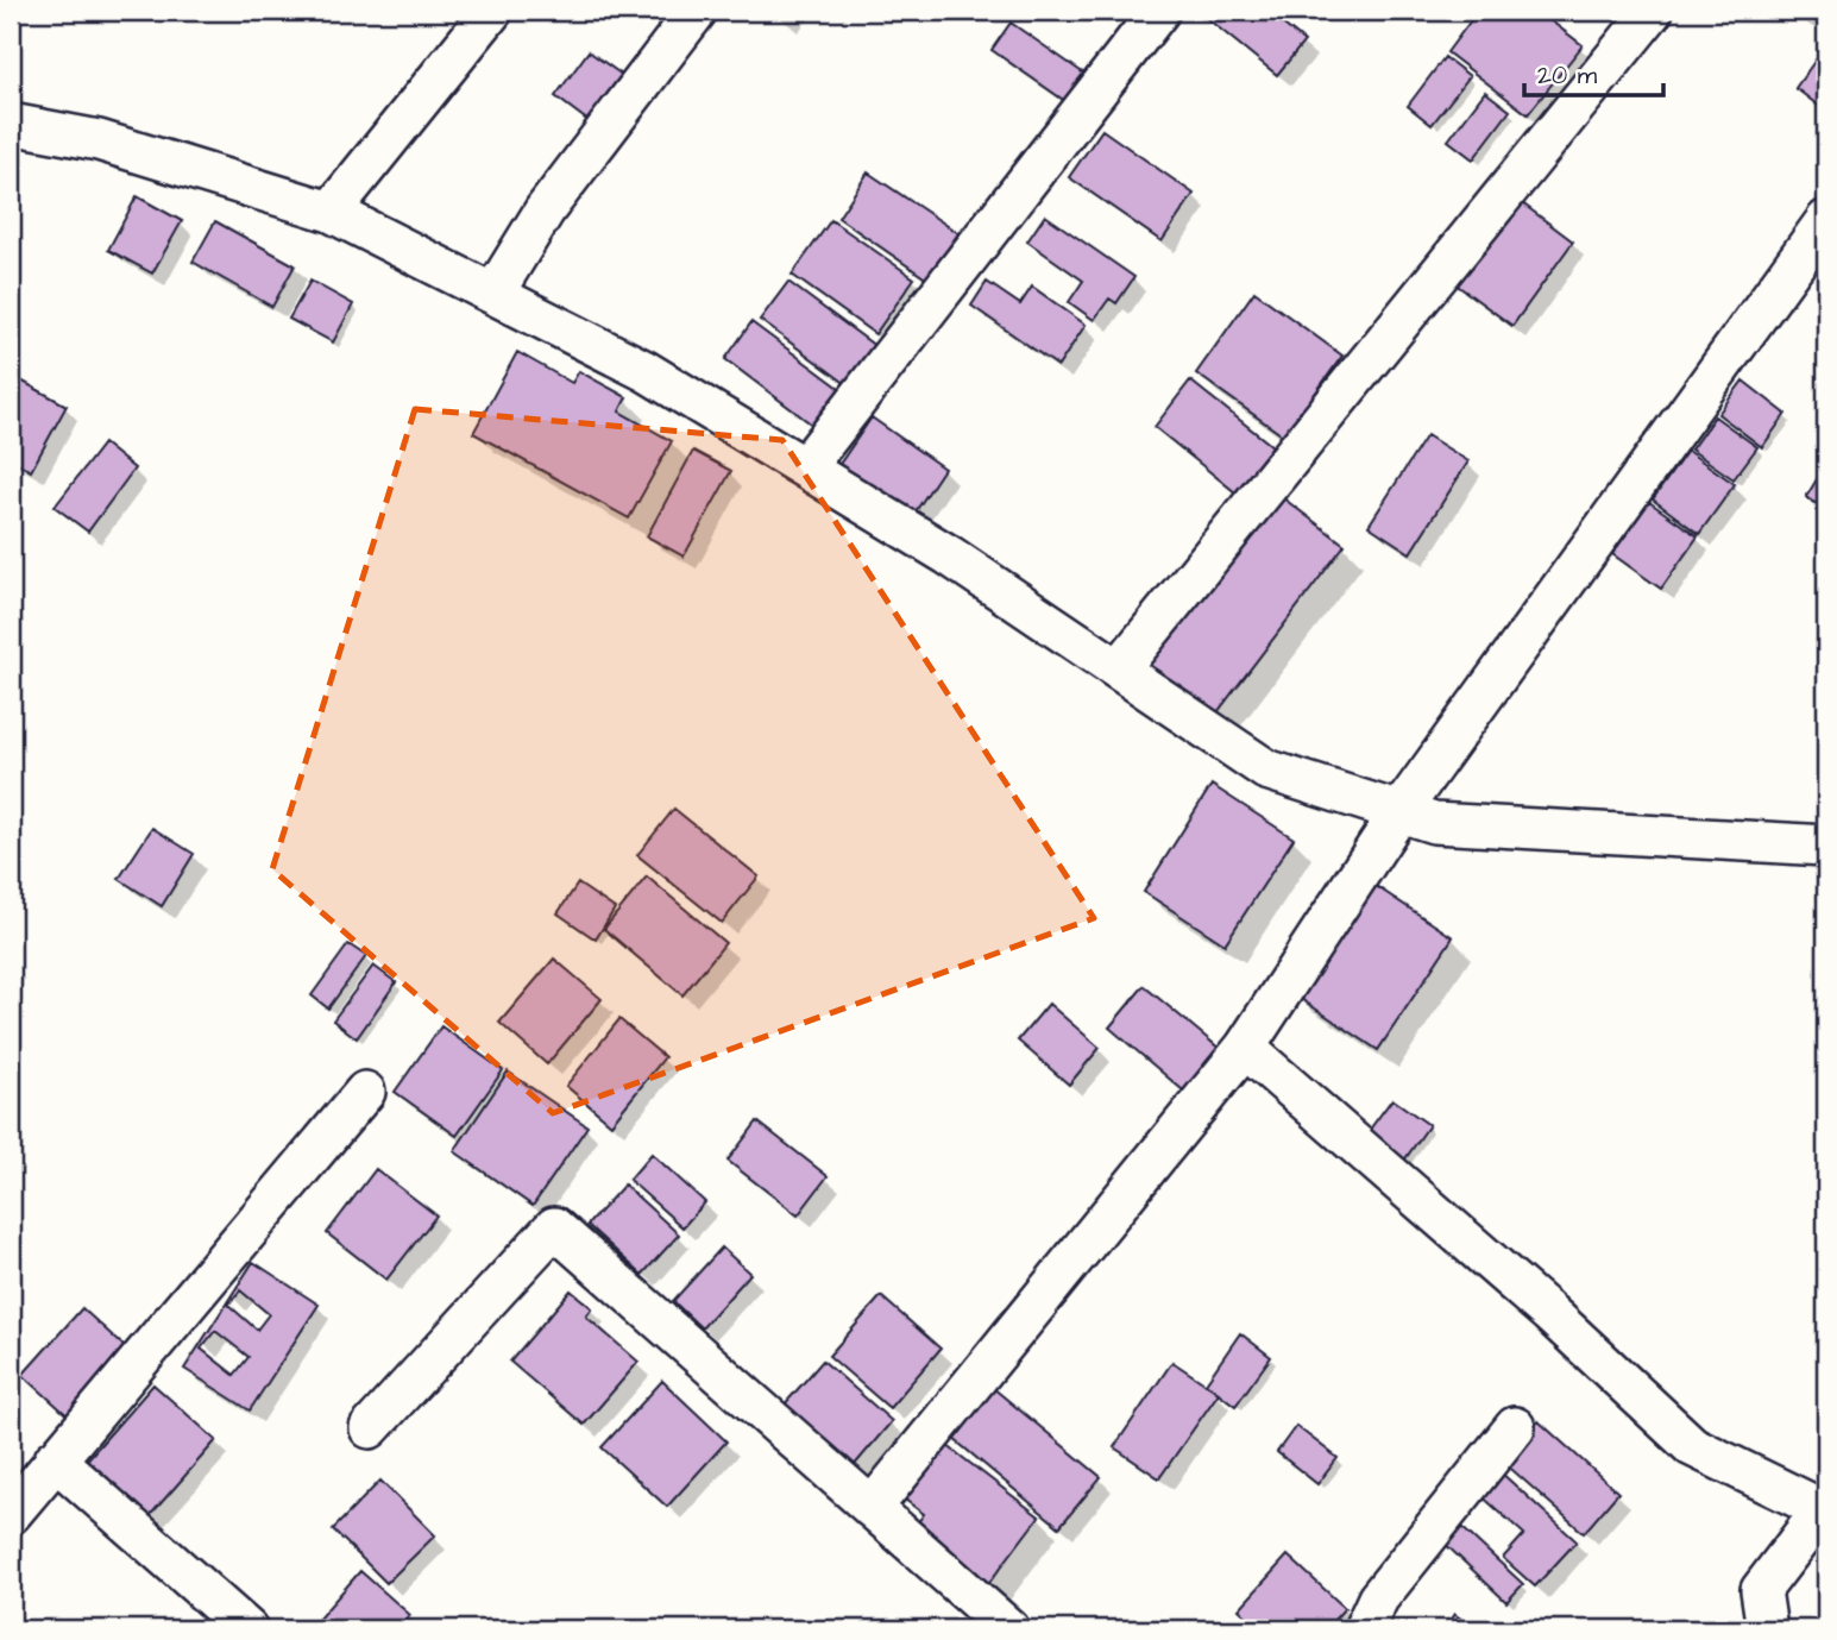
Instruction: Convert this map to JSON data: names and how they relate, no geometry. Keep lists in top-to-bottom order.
{
  "scale_bar": "20 m"
}
